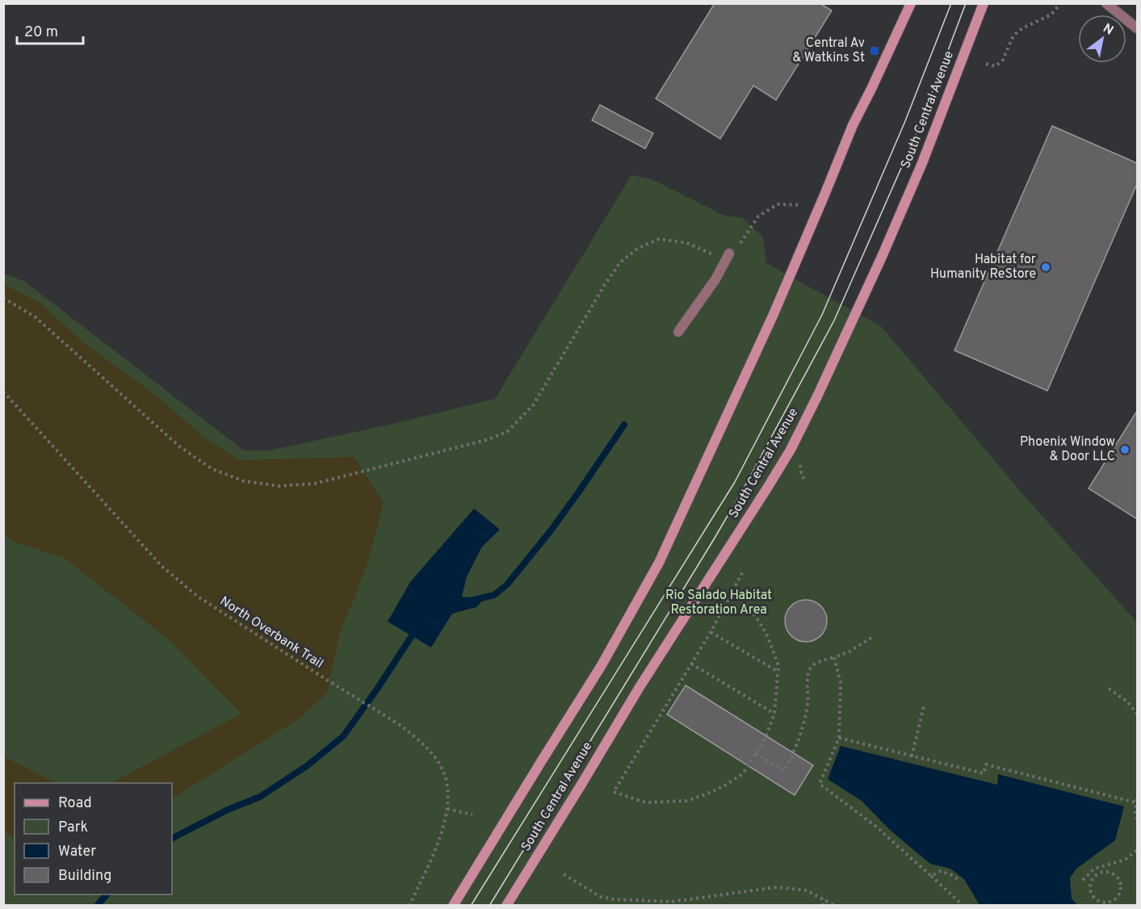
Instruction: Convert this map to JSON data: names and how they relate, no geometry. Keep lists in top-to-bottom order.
{
  "streets": {
    "main road": ["South Central Avenue"],
    "path": ["North Overbank Trail"]
  },
  "parks": ["Rio Salado Habitat Restoration Area"],
  "places": {
    "transit": ["Central Av & Watkins St"],
    "other": ["Habitat for Humanity ReStore", "Phoenix Window & Door LLC"]
  },
  "legend": [
    "Road",
    "Park",
    "Water",
    "Building"
  ],
  "scale_bar": "20 m",
  "north": "top right"
}
